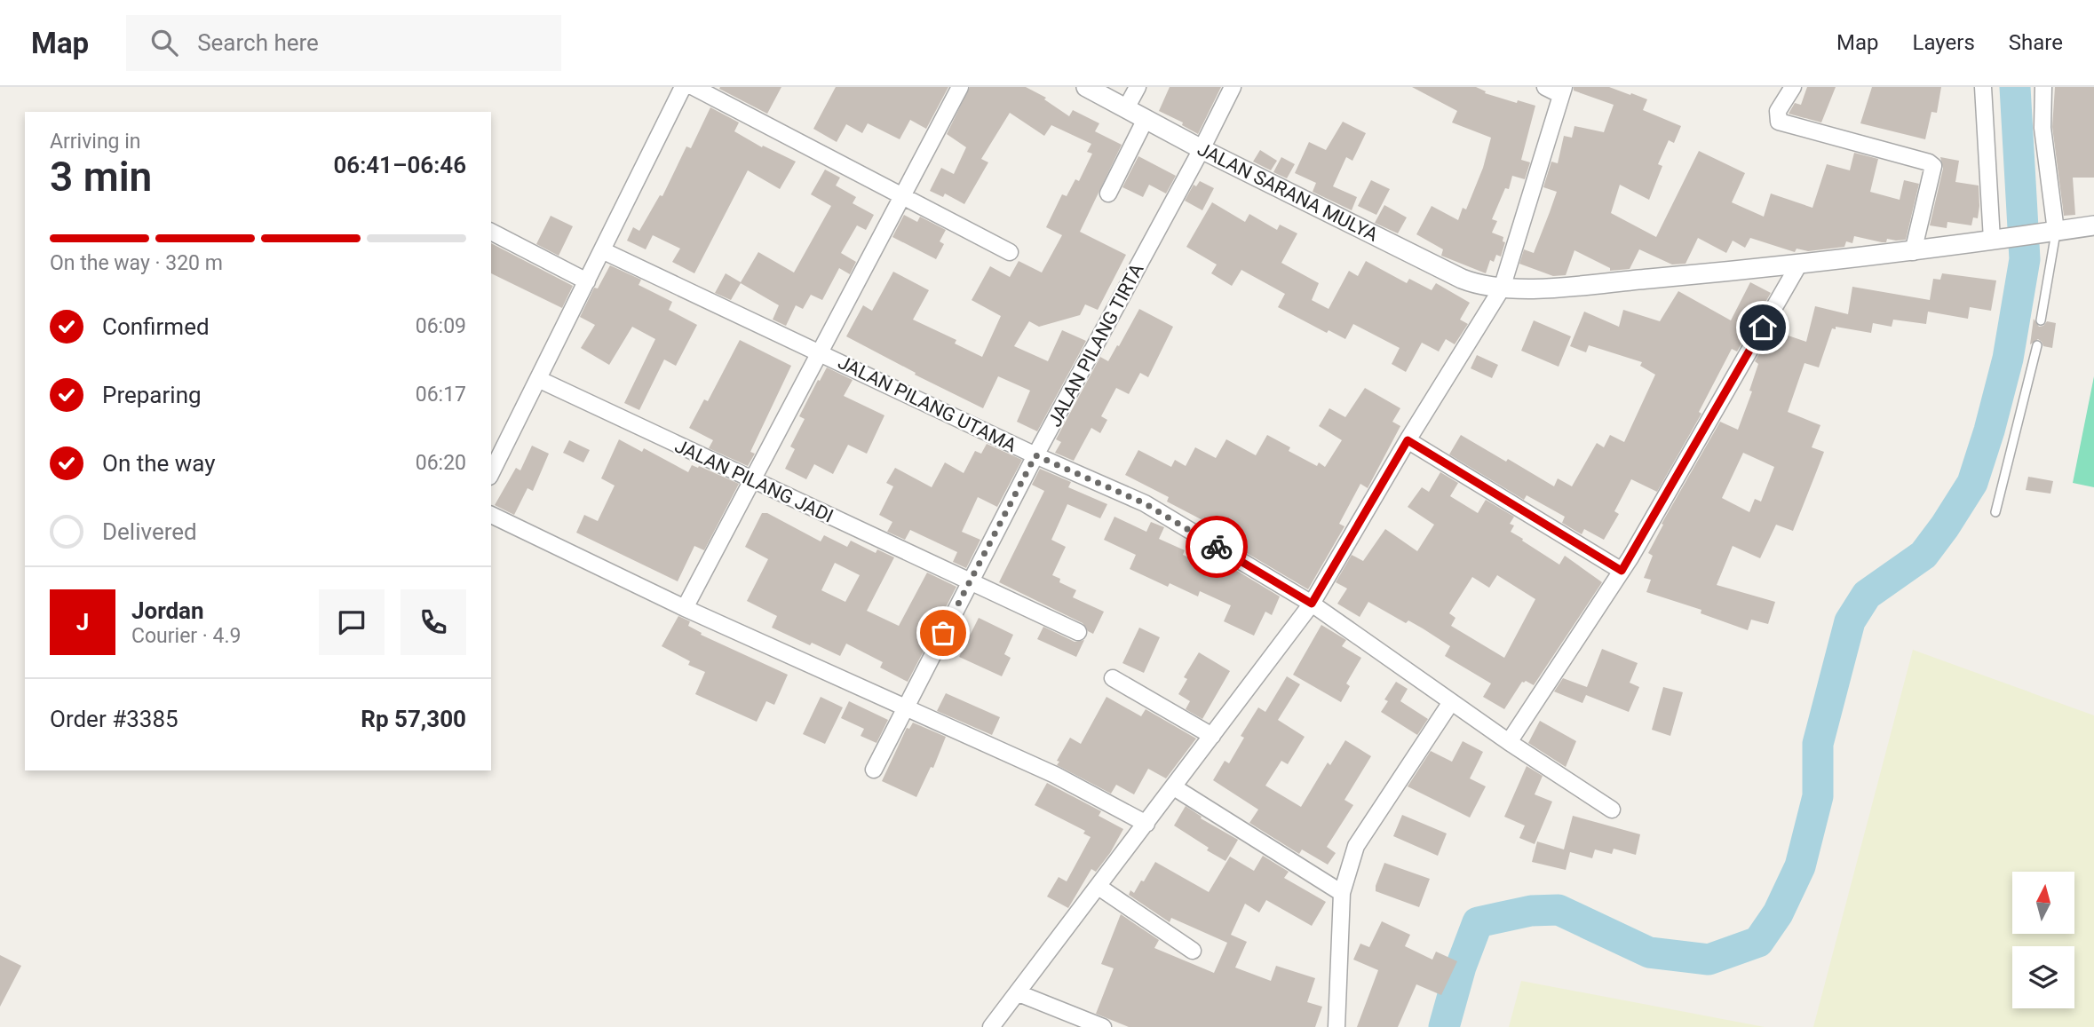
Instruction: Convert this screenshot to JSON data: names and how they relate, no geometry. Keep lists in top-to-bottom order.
{
  "streets": {
    "street": [
      "JALAN SARANA MULYA",
      "JALAN PILANG TIRTA",
      "JALAN PILANG UTAMA",
      "JALAN PILANG JADI"
    ]
  },
  "crossings": [
    ["JALAN SARANA MULYA", "JALAN PILANG TIRTA"],
    ["JALAN PILANG TIRTA", "JALAN PILANG UTAMA"],
    ["JALAN PILANG TIRTA", "JALAN PILANG JADI"]
  ],
  "north": "top",
  "page": {
    "header": "Map",
    "search": "Search here",
    "nav": ["Map", "Layers", "Share"],
    "heading": ["3 min", "Arriving in", "06:41–06:46"],
    "panel": [
      "Jordan",
      "Courier · 4.9",
      "Order #3385",
      "Rp 57,300"
    ],
    "bar": "On the way · 320 m",
    "list": [
      ["Confirmed", "06:09"],
      ["Preparing", "06:17"],
      ["On the way", "06:20"],
      "Delivered"
    ],
    "round": "J"
  }
}
